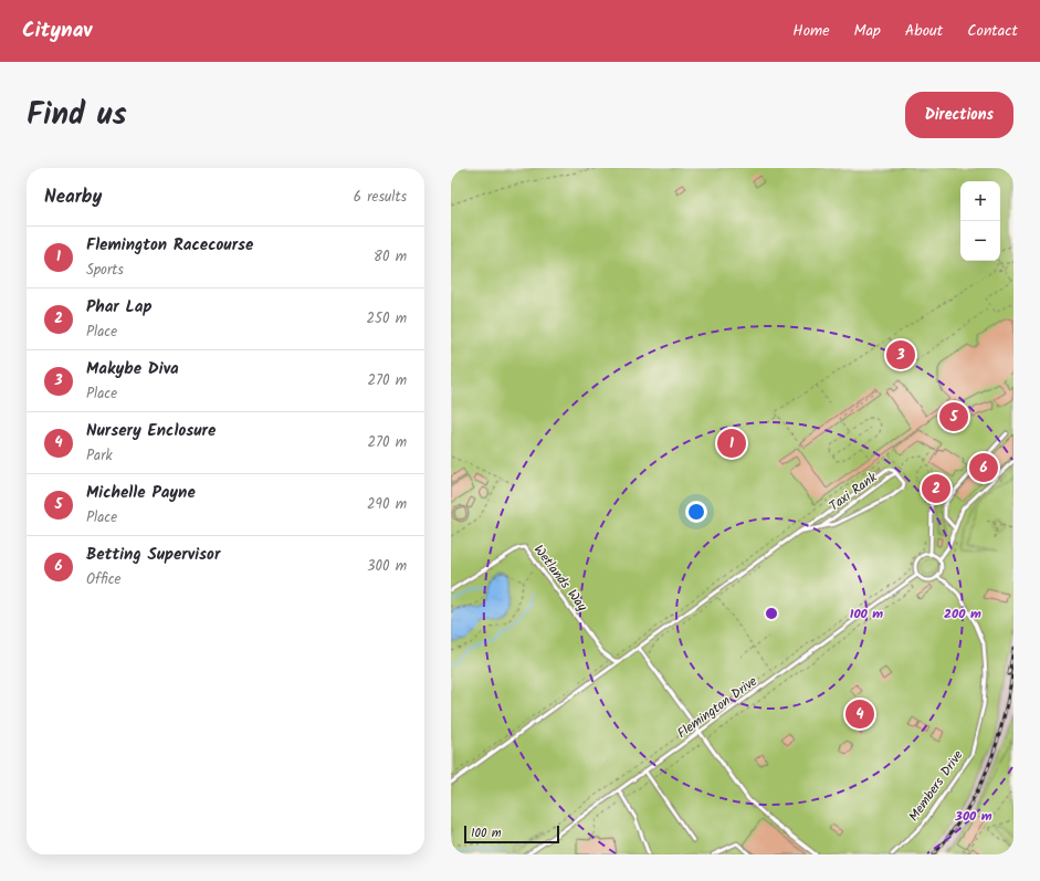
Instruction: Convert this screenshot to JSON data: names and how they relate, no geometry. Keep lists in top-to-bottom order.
{
  "streets": {
    "lane": [
      "Taxi Rank",
      "Wetlands Way",
      "Flemington Drive",
      "Members Drive"
    ]
  },
  "crossings": [
    ["Flemington Drive", "Members Drive"]
  ],
  "scale_bar": "100 m",
  "page": {
    "header": "Citynav",
    "nav": [
      "Home",
      "Map",
      "About",
      "Contact"
    ],
    "title": "Find us",
    "buttons": "Directions",
    "heading": ["Nearby", "6 results"],
    "map_buttons": ["+", "−"],
    "list": [
      {
        "mark": "1",
        "name": "Flemington Racecourse",
        "note": "Sports",
        "value": "80 m"
      },
      {
        "mark": "2",
        "name": "Phar Lap",
        "note": "Place",
        "value": "250 m"
      },
      {
        "mark": "3",
        "name": "Makybe Diva",
        "note": "Place",
        "value": "270 m"
      },
      {
        "mark": "4",
        "name": "Nursery Enclosure",
        "note": "Park",
        "value": "270 m"
      },
      {
        "mark": "5",
        "name": "Michelle Payne",
        "note": "Place",
        "value": "290 m"
      },
      {
        "mark": "6",
        "name": "Betting Supervisor",
        "note": "Office",
        "value": "300 m"
      }
    ],
    "pins": [
      "3",
      "5",
      "1",
      "6",
      "2",
      "4"
    ],
    "scale": "100 m"
  },
  "rings": ["100 m", "200 m", "300 m"]
}
